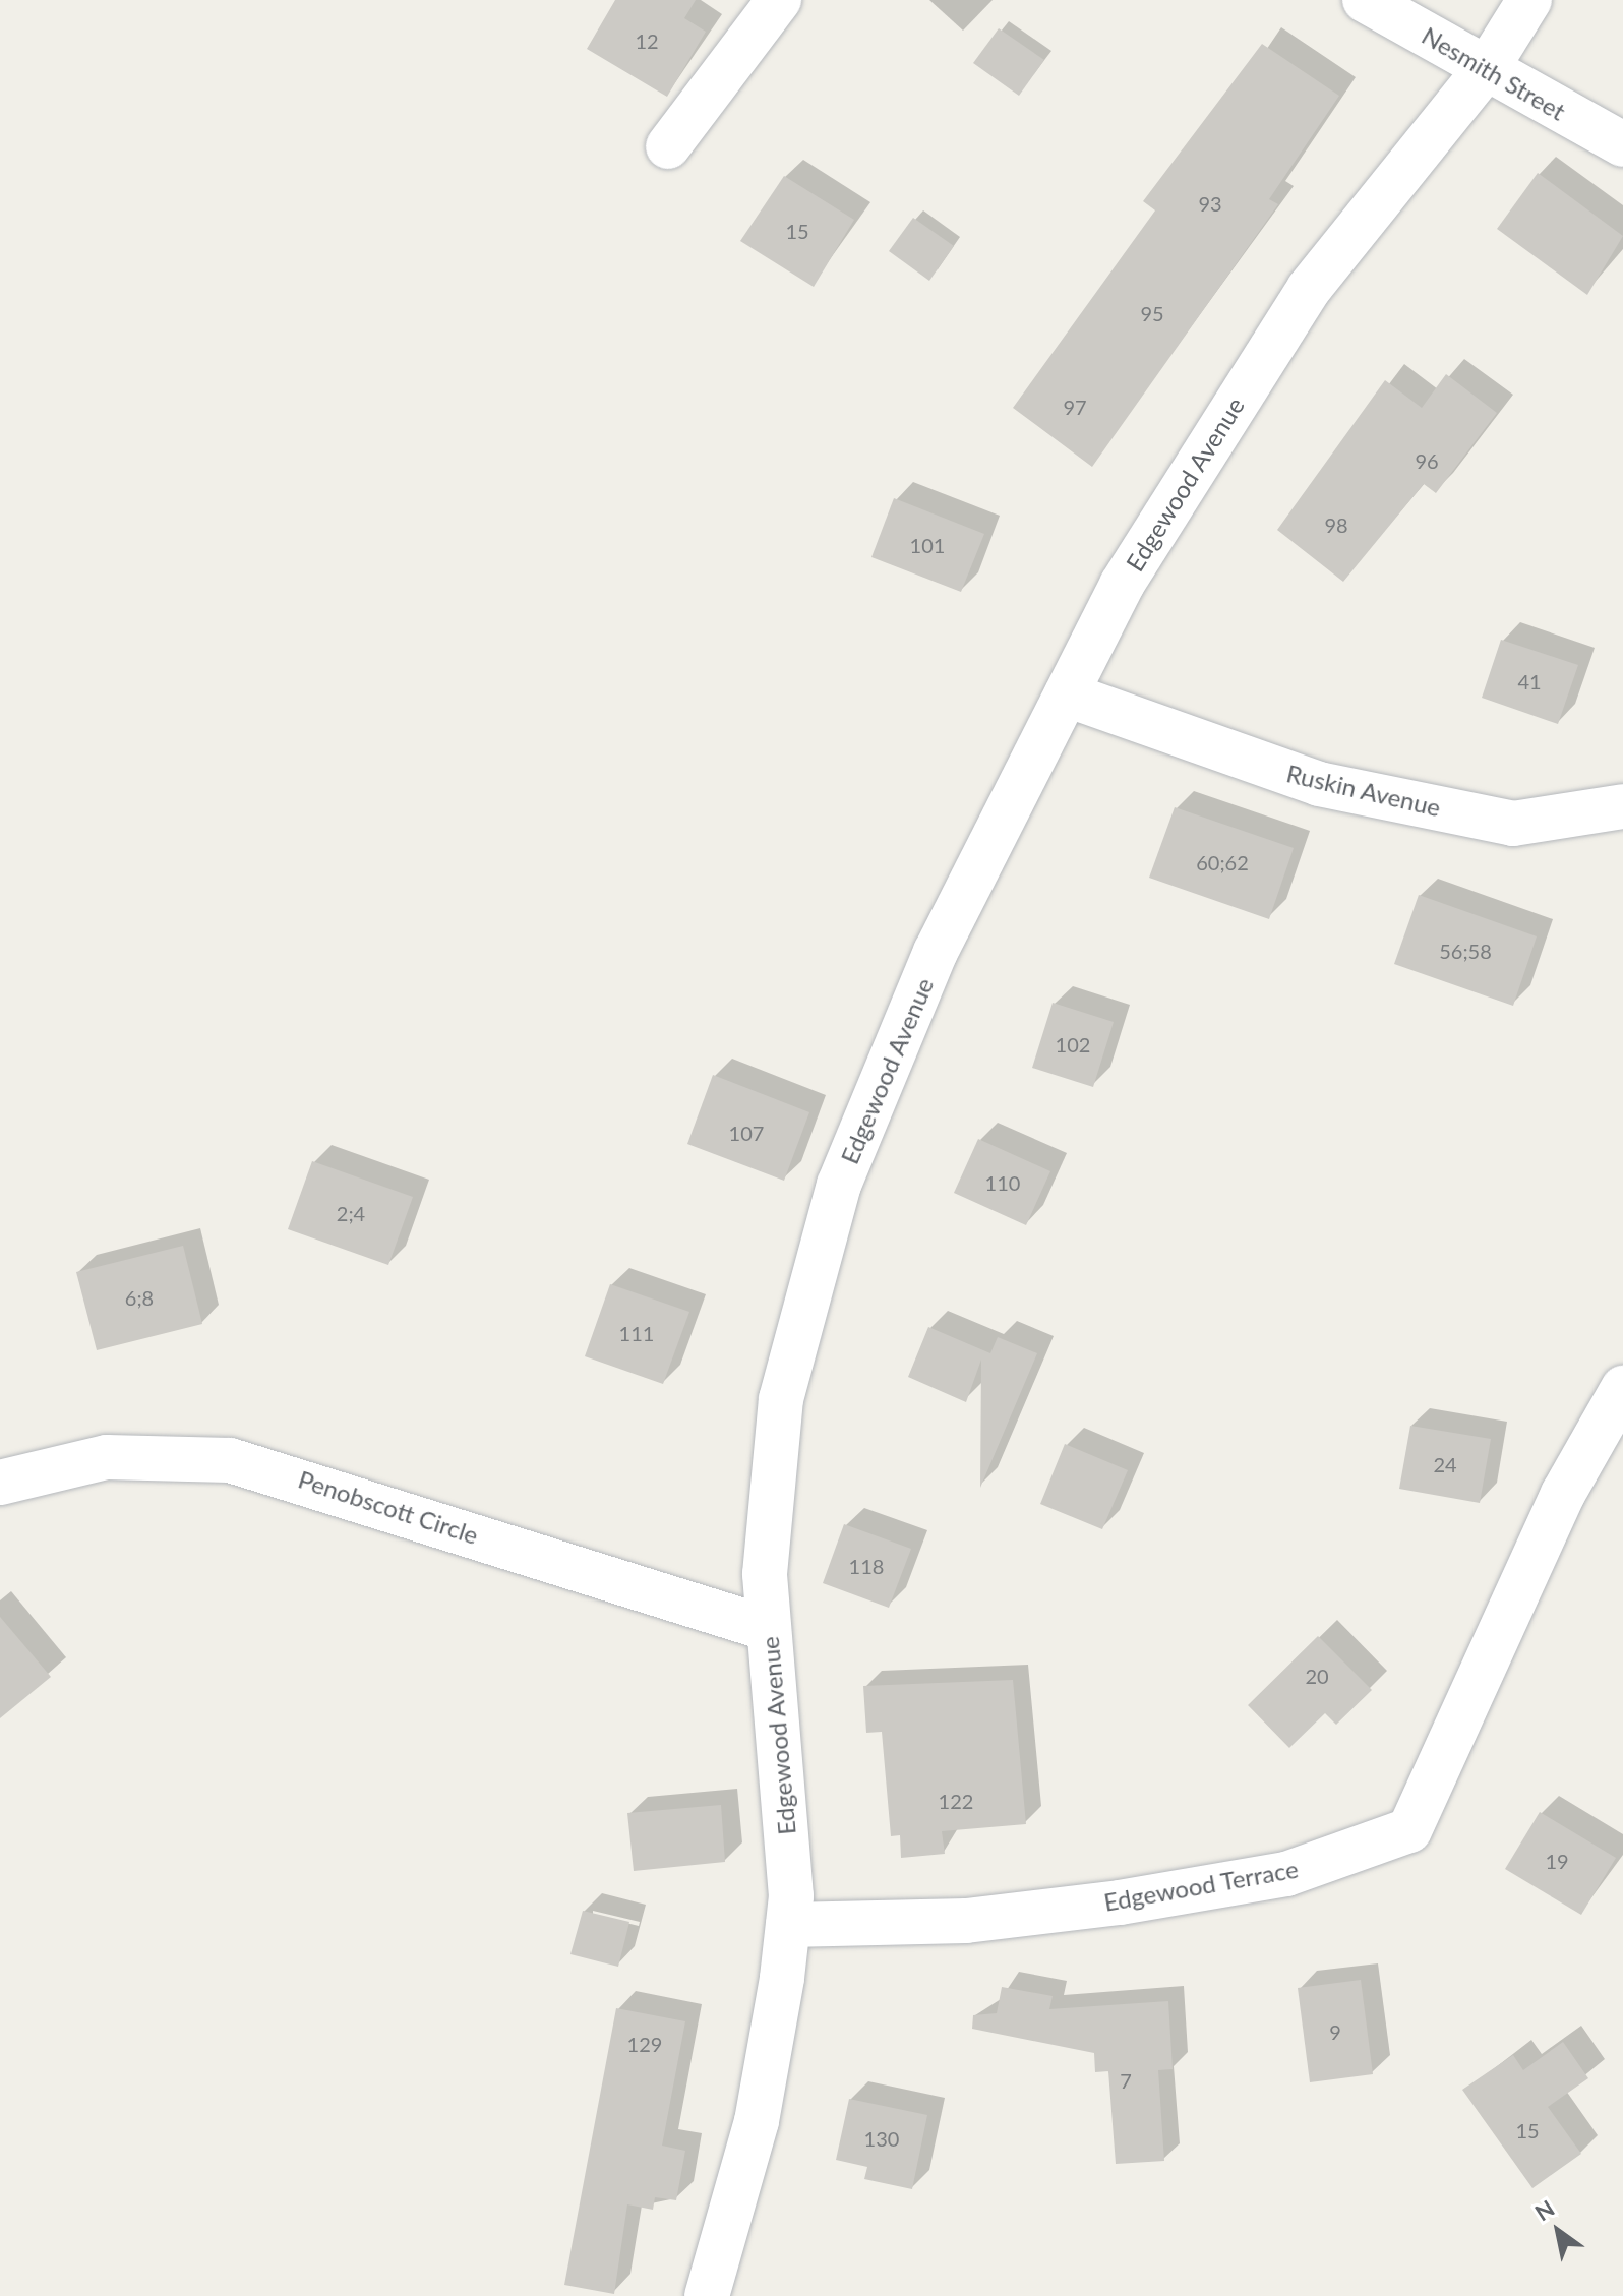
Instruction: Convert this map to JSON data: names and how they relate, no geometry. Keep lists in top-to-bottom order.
{
  "streets": {
    "street": [
      "Nesmith Street",
      "Edgewood Avenue",
      "Ruskin Avenue",
      "Penobscott Circle",
      "Edgewood Terrace"
    ]
  },
  "crossings": [
    ["Nesmith Street", "Edgewood Avenue"],
    ["Edgewood Avenue", "Ruskin Avenue"],
    ["Edgewood Avenue", "Penobscott Circle"],
    ["Edgewood Avenue", "Edgewood Terrace"]
  ],
  "house_numbers": [
    "12",
    "93",
    "15",
    "95",
    "97",
    "96",
    "98",
    "101",
    "41",
    "60;62",
    "56;58",
    "102",
    "107",
    "110",
    "2;4",
    "6;8",
    "111",
    "24",
    "118",
    "20",
    "122",
    "19",
    "9",
    "129",
    "7",
    "15",
    "130"
  ],
  "north": "top left"
}
